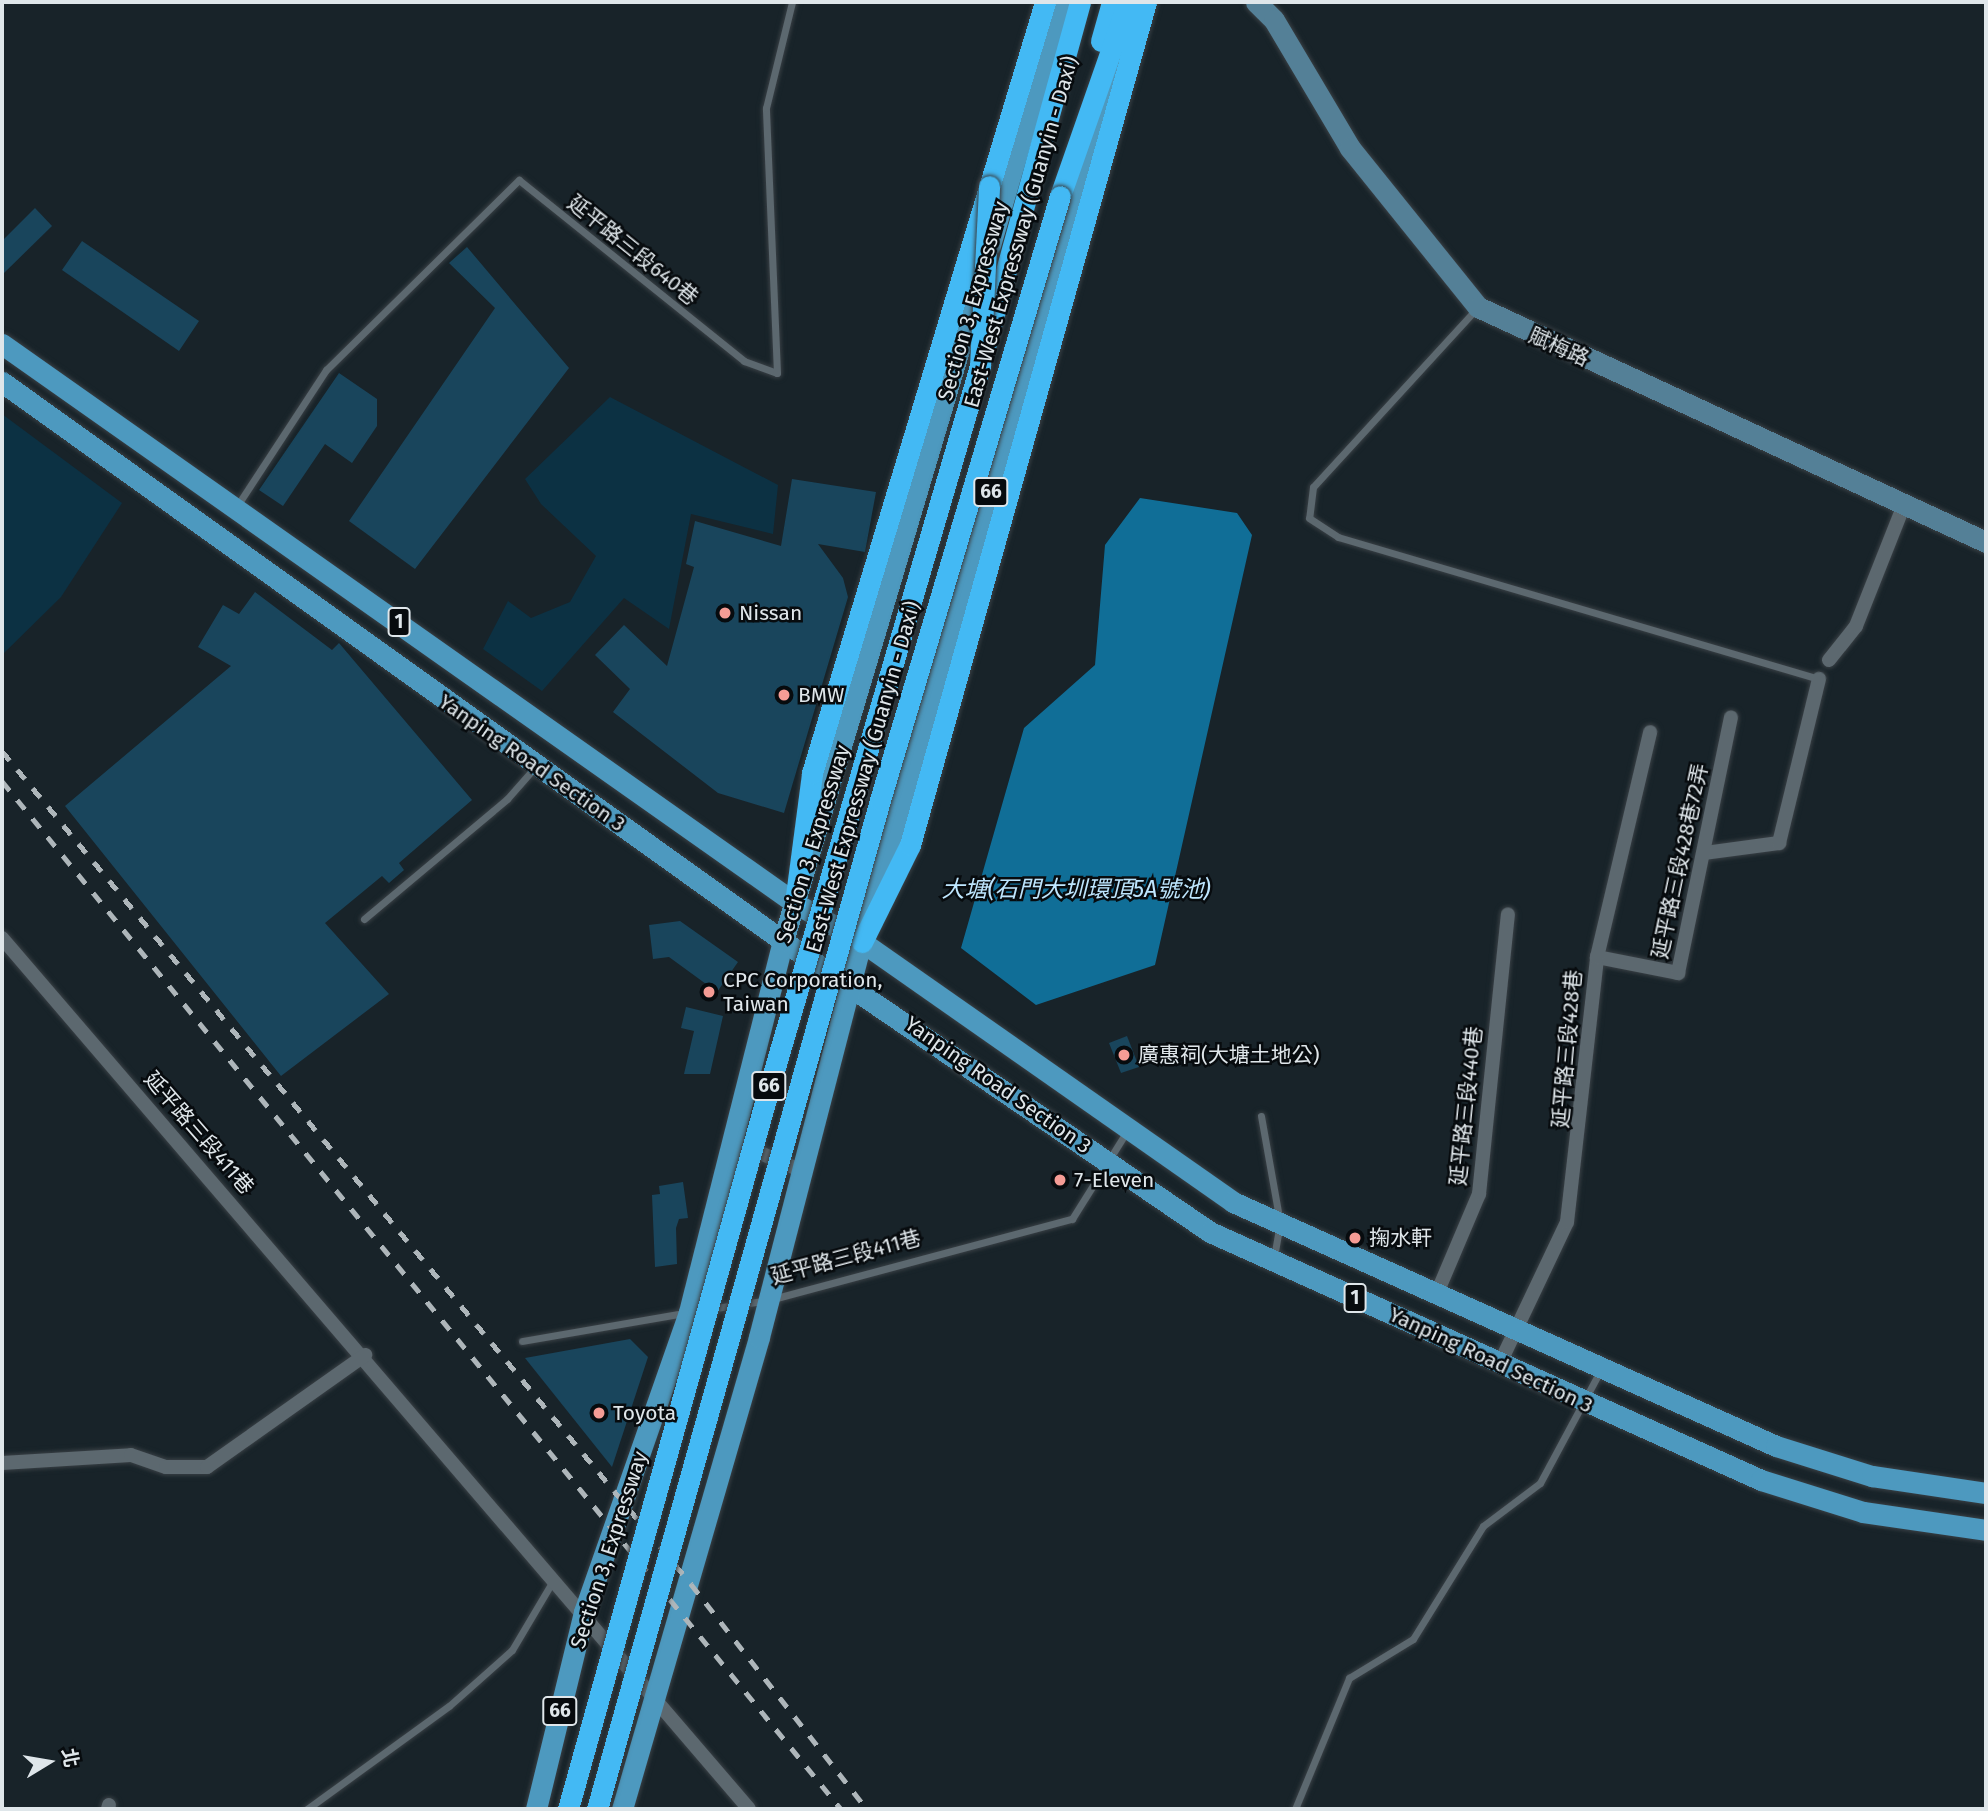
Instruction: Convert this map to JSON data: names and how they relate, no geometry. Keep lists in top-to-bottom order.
{
  "streets": {
    "highway": ["East-West Expressway (Guanyin - Daxi)", "66"],
    "main road": ["Section 3, Expressway", "1", "Yanping Road Section 3"],
    "street": [
      "賦梅路",
      "延平路三段428巷72弄",
      "延平路三段428巷",
      "延平路三段440巷",
      "延平路三段411巷"
    ],
    "lane": ["延平路三段640巷"]
  },
  "crossings": [
    ["延平路三段640巷", "Yanping Road Section 3"],
    ["Section 3, Expressway", "Yanping Road Section 3"],
    ["Section 3, Expressway", "延平路三段411巷"],
    ["66", "Yanping Road Section 3"],
    ["66", "延平路三段411巷"],
    ["Yanping Road Section 3", "延平路三段428巷"],
    ["Yanping Road Section 3", "延平路三段440巷"],
    ["Yanping Road Section 3", "延平路三段411巷"],
    ["延平路三段428巷72弄", "延平路三段428巷"]
  ],
  "water": ["大塘(石門大圳環頂5A號池)"],
  "places": [
    "Nissan",
    "BMW",
    "CPC Corporation, Taiwan",
    "廣惠祠(大塘土地公)",
    "7-Eleven",
    "掬水軒",
    "Toyota"
  ],
  "north": "right"
}
